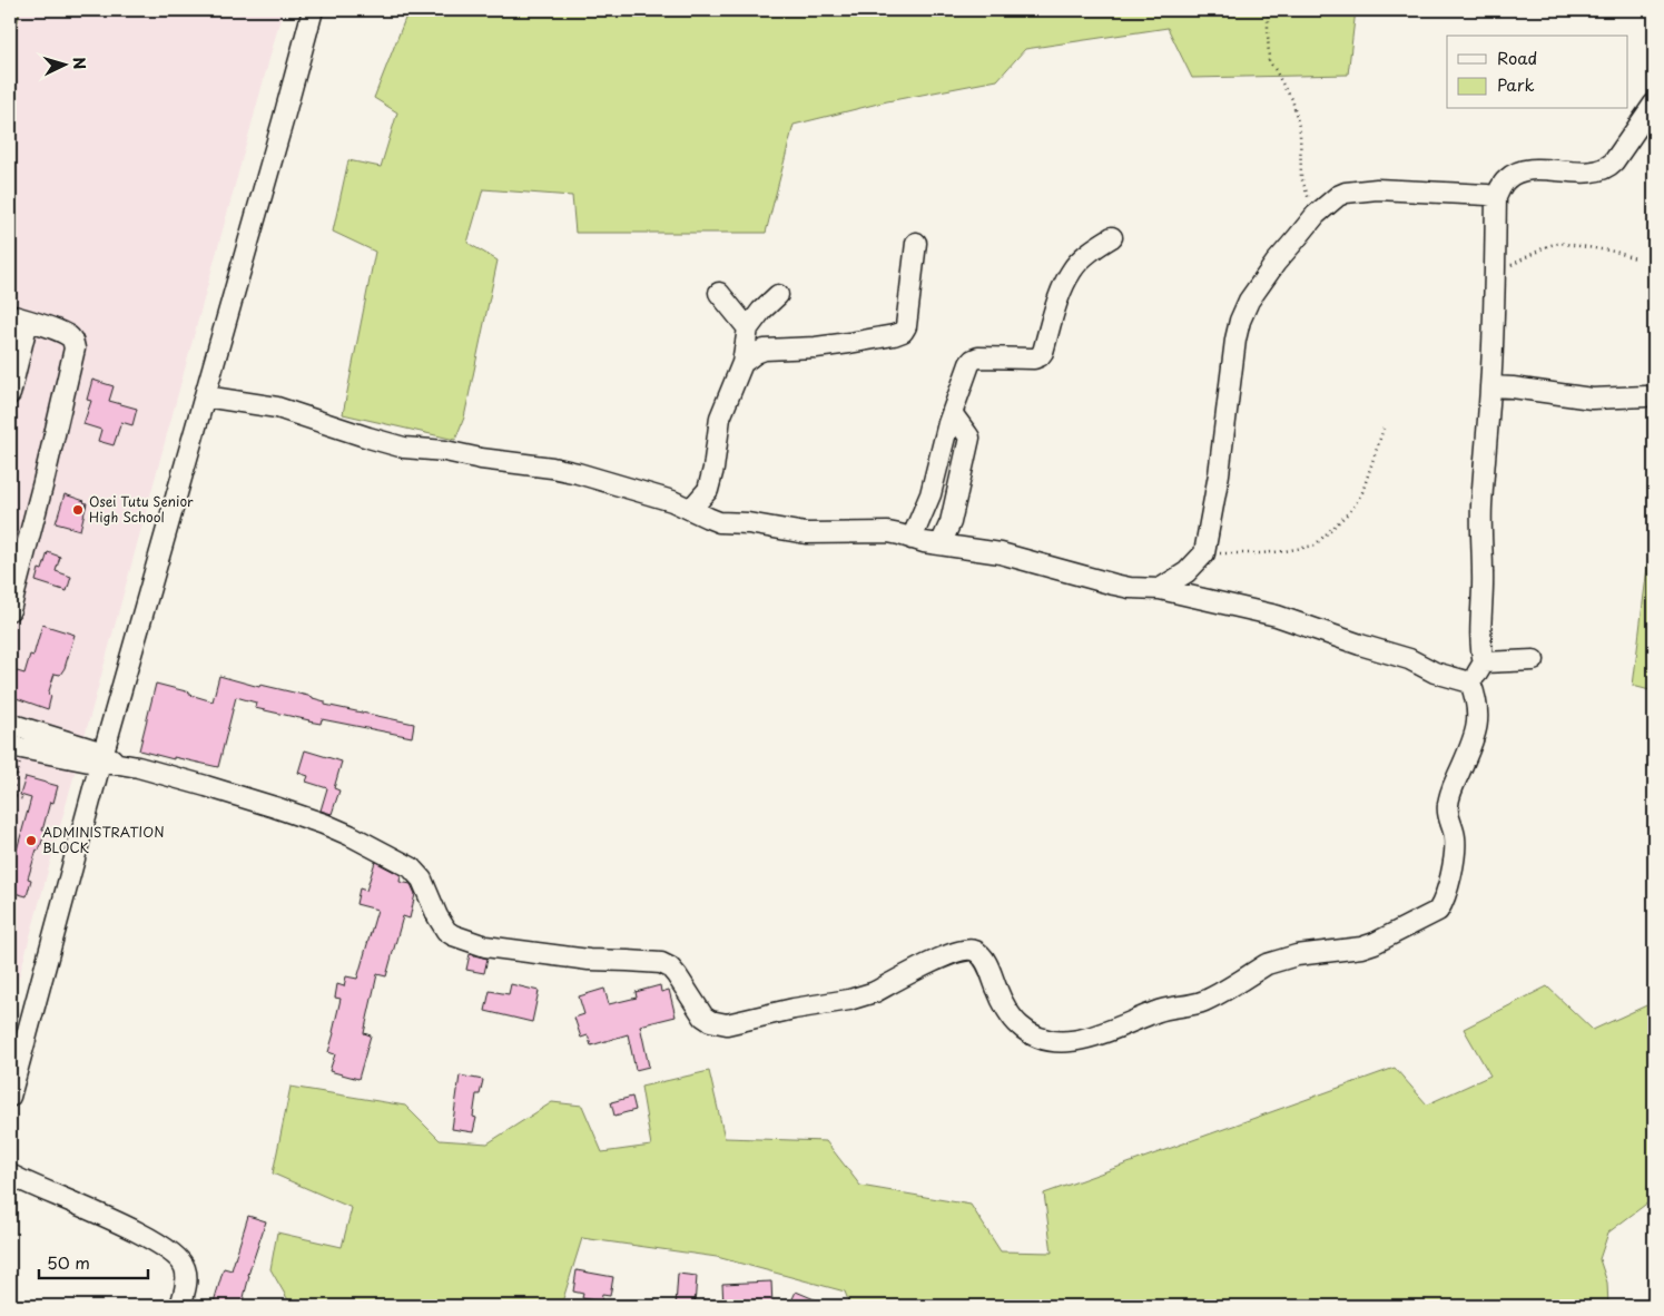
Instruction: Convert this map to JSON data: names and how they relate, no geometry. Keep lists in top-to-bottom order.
{
  "places": ["Osei Tutu Senior High School", "ADMINISTRATION BLOCK"],
  "legend": ["Road", "Park"],
  "scale_bar": "50 m",
  "north": "right"
}
